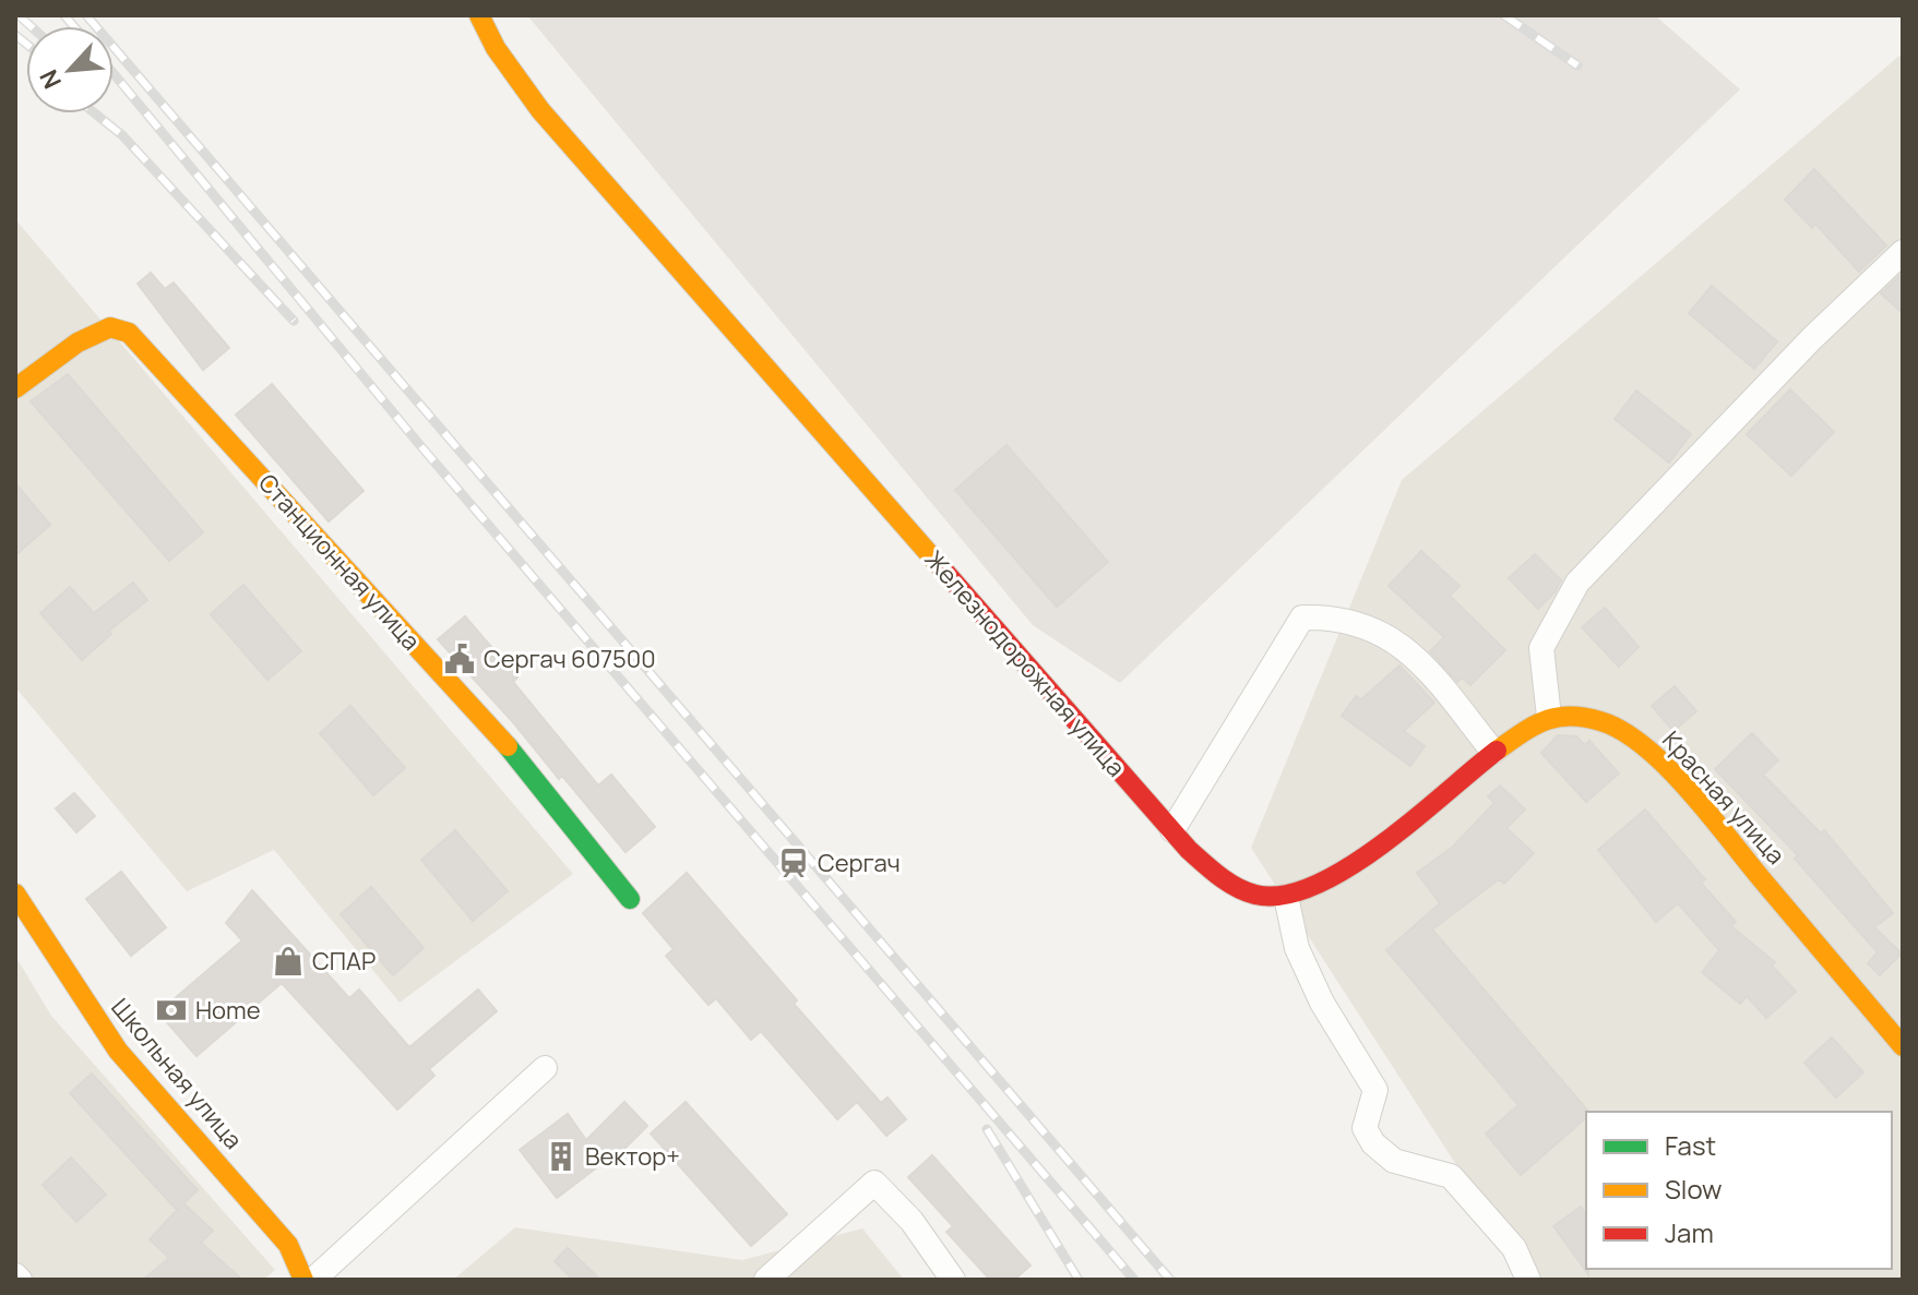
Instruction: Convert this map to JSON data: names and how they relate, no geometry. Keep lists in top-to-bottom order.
{
  "streets": {
    "street": [
      "Станционная улица",
      "Железнодорожная улица",
      "Красная улица",
      "Школьная улица"
    ]
  },
  "places": {
    "public building": ["Сергач 607500"],
    "station": ["Сергач"],
    "shop": ["СПАР"],
    "bank": ["Home"],
    "building": ["Вектор+"]
  },
  "legend": ["Fast", "Slow", "Jam"],
  "north": "bottom left"
}
